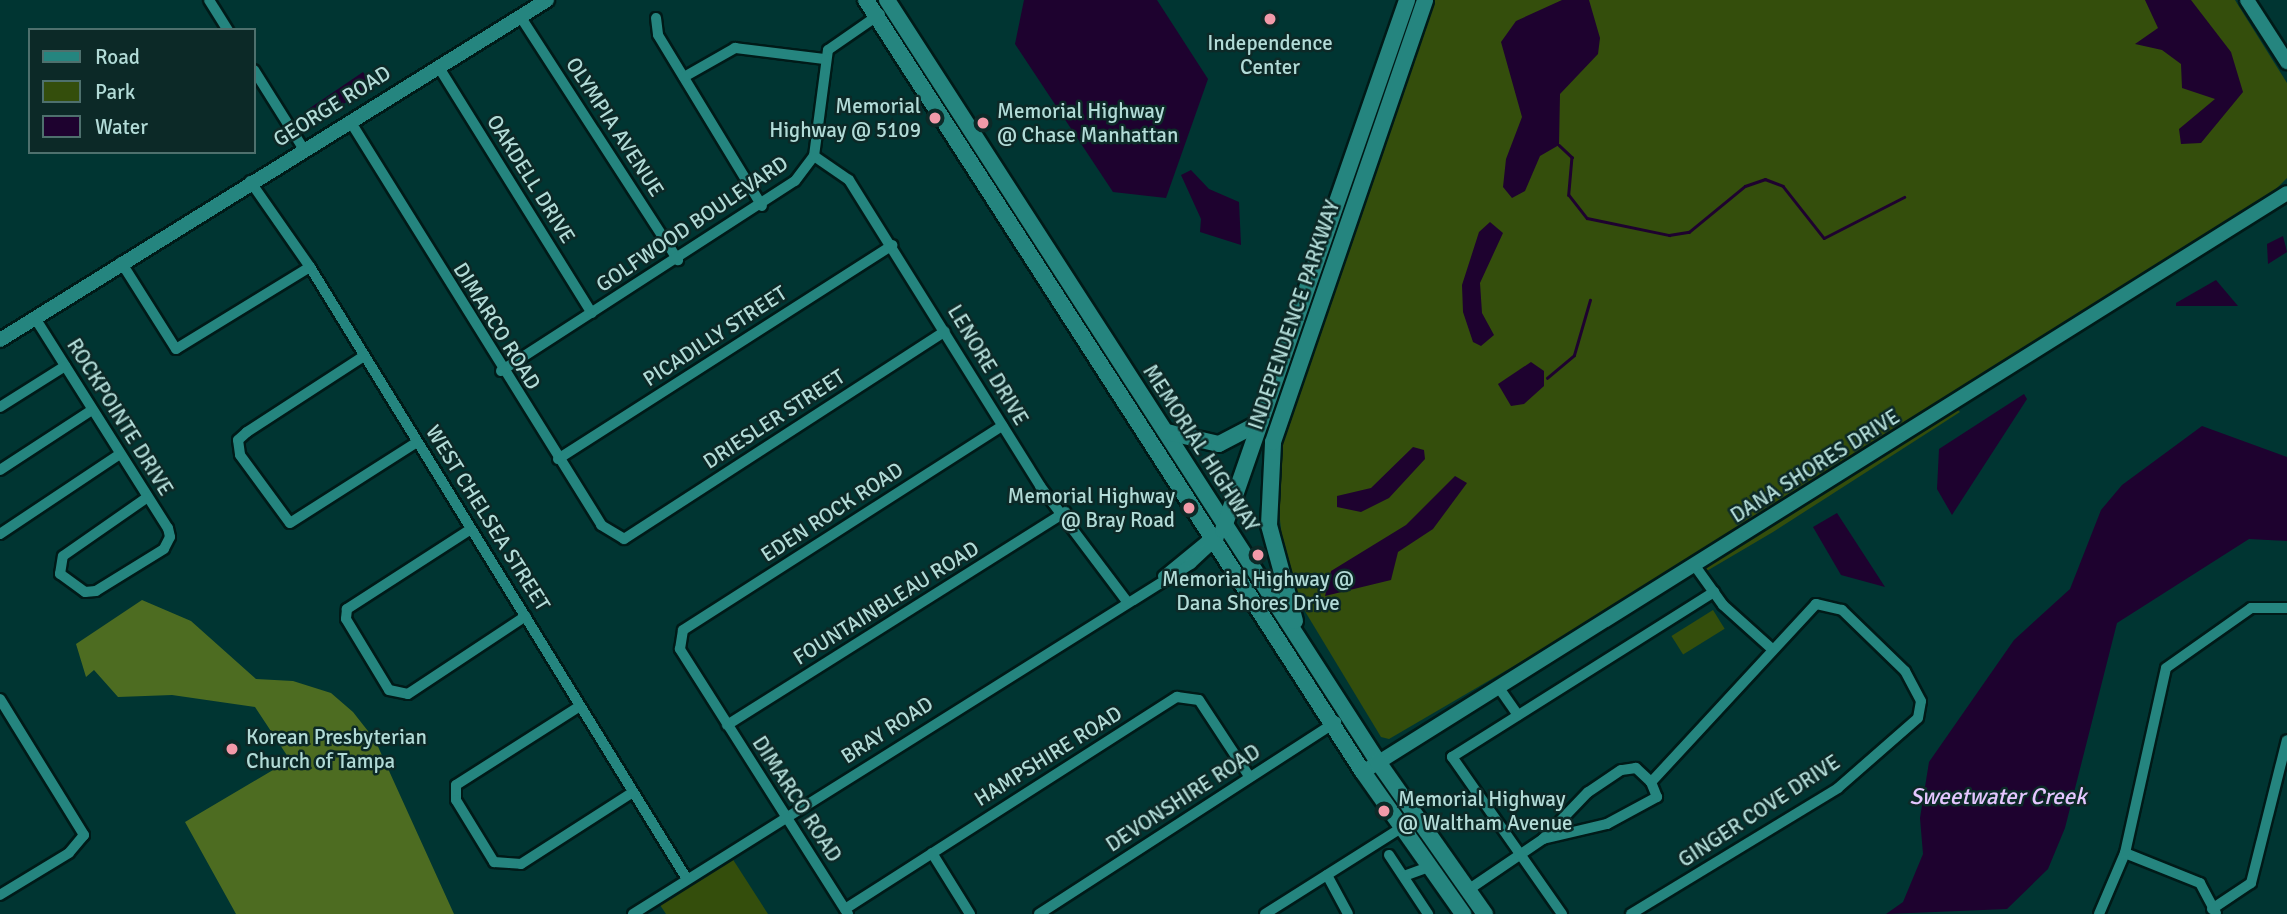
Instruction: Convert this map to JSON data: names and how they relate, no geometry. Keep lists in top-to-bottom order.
{
  "streets": {
    "main road": ["INDEPENDENCE PARKWAY", "MEMORIAL HIGHWAY"],
    "street": [
      "GEORGE ROAD",
      "OLYMPIA AVENUE",
      "OAKDELL DRIVE",
      "GOLFWOOD BOULEVARD",
      "DIMARCO ROAD",
      "PICADILLY STREET",
      "LENORE DRIVE",
      "ROCKPOINTE DRIVE",
      "DRIESLER STREET",
      "DANA SHORES DRIVE",
      "EDEN ROCK ROAD",
      "WEST CHELSEA STREET",
      "FOUNTAINBLEAU ROAD",
      "BRAY ROAD",
      "HAMPSHIRE ROAD",
      "DEVONSHIRE ROAD",
      "GINGER COVE DRIVE"
    ]
  },
  "crossings": [
    ["GEORGE ROAD", "OLYMPIA AVENUE"],
    ["GEORGE ROAD", "OAKDELL DRIVE"],
    ["GEORGE ROAD", "DIMARCO ROAD"],
    ["GEORGE ROAD", "ROCKPOINTE DRIVE"],
    ["GEORGE ROAD", "WEST CHELSEA STREET"],
    ["OLYMPIA AVENUE", "GOLFWOOD BOULEVARD"],
    ["OAKDELL DRIVE", "GOLFWOOD BOULEVARD"],
    ["GOLFWOOD BOULEVARD", "DIMARCO ROAD"],
    ["GOLFWOOD BOULEVARD", "LENORE DRIVE"],
    ["INDEPENDENCE PARKWAY", "MEMORIAL HIGHWAY"],
    ["INDEPENDENCE PARKWAY", "BRAY ROAD"],
    ["DIMARCO ROAD", "PICADILLY STREET"],
    ["DIMARCO ROAD", "DRIESLER STREET"],
    ["DIMARCO ROAD", "EDEN ROCK ROAD"],
    ["DIMARCO ROAD", "FOUNTAINBLEAU ROAD"],
    ["DIMARCO ROAD", "BRAY ROAD"],
    ["DIMARCO ROAD", "HAMPSHIRE ROAD"],
    ["PICADILLY STREET", "LENORE DRIVE"],
    ["LENORE DRIVE", "DRIESLER STREET"],
    ["LENORE DRIVE", "EDEN ROCK ROAD"],
    ["LENORE DRIVE", "FOUNTAINBLEAU ROAD"],
    ["LENORE DRIVE", "BRAY ROAD"],
    ["MEMORIAL HIGHWAY", "DANA SHORES DRIVE"],
    ["MEMORIAL HIGHWAY", "BRAY ROAD"],
    ["MEMORIAL HIGHWAY", "DEVONSHIRE ROAD"],
    ["MEMORIAL HIGHWAY", "GINGER COVE DRIVE"],
    ["WEST CHELSEA STREET", "BRAY ROAD"],
    ["HAMPSHIRE ROAD", "DEVONSHIRE ROAD"]
  ],
  "water": ["Sweetwater Creek"],
  "places": [
    "Independence Center",
    "Memorial Highway @ 5109",
    "Memorial Highway @ Chase Manhattan",
    "Memorial Highway @ Bray Road",
    "Memorial Highway @ Dana Shores Drive",
    "Korean Presbyterian Church of Tampa",
    "Memorial Highway @ Waltham Avenue"
  ],
  "legend": ["Road", "Park", "Water"]
}
